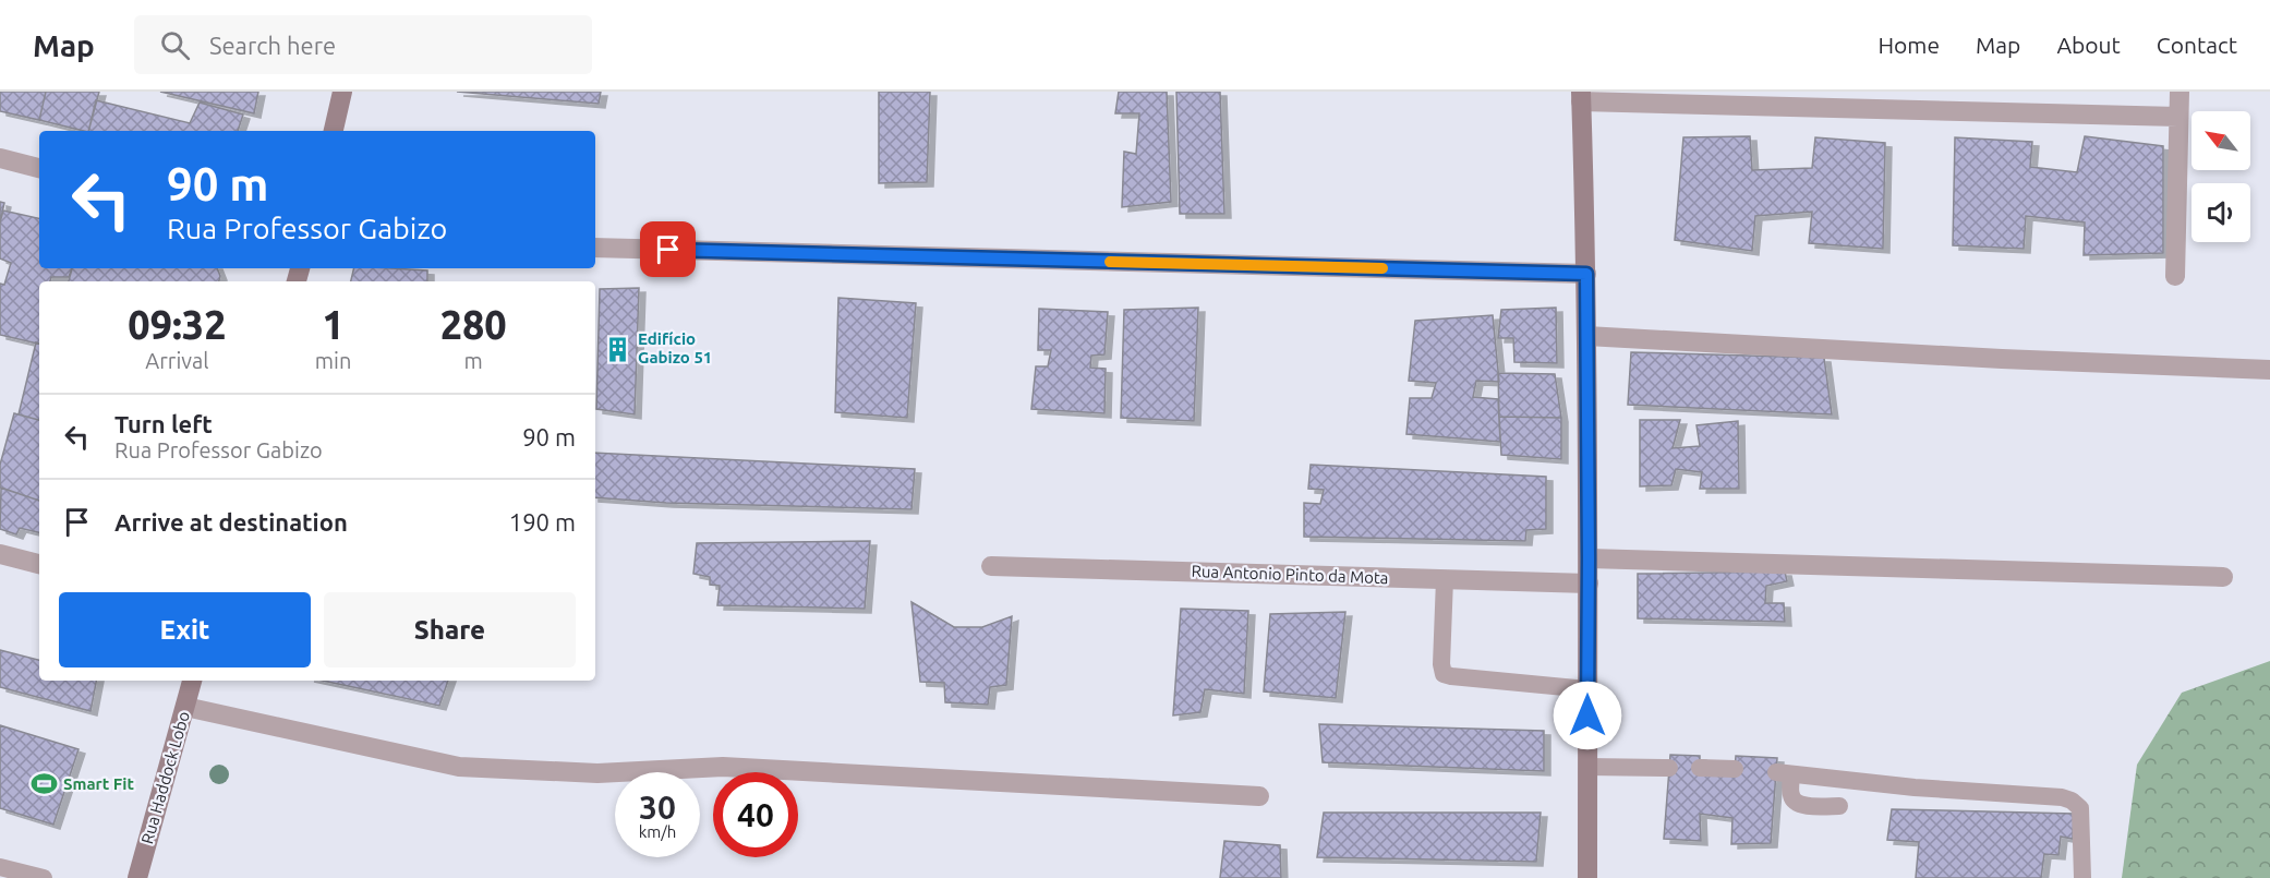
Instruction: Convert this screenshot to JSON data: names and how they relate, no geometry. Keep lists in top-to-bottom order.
{
  "streets": {
    "street": ["Rua Antonio Pinto da Mota", "Rua Haddock Lobo"]
  },
  "places": {
    "building": ["Edifício Gabizo 51"],
    "sports": ["Smart Fit"]
  },
  "north": "top left",
  "page": {
    "header": "Map",
    "search": "Search here",
    "nav": [
      "Home",
      "Map",
      "About",
      "Contact"
    ],
    "turn": ["90 m", "Rua Professor Gabizo"],
    "eta": [
      "09:32",
      "Arrival",
      "1",
      "min",
      "280",
      "m"
    ],
    "list": [
      {
        "name": "Turn left",
        "note": "Rua Professor Gabizo",
        "value": "90 m"
      },
      {
        "name": "Arrive at destination",
        "value": "190 m"
      }
    ],
    "buttons": ["Exit", "Share"],
    "speed": "30 km/h",
    "limit": "40"
  }
}
